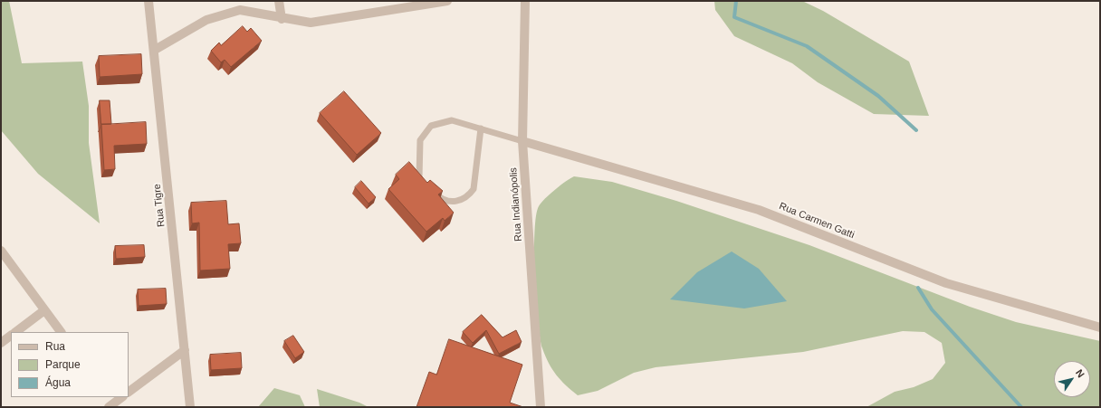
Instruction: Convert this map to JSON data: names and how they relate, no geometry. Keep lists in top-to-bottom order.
{
  "streets": {
    "street": ["Rua Indianópolis", "Rua Tigre", "Rua Carmen Gatti"]
  },
  "crossings": [
    ["Rua Indianópolis", "Rua Carmen Gatti"]
  ],
  "legend": ["Rua", "Parque", "Água"],
  "north": "top right"
}
